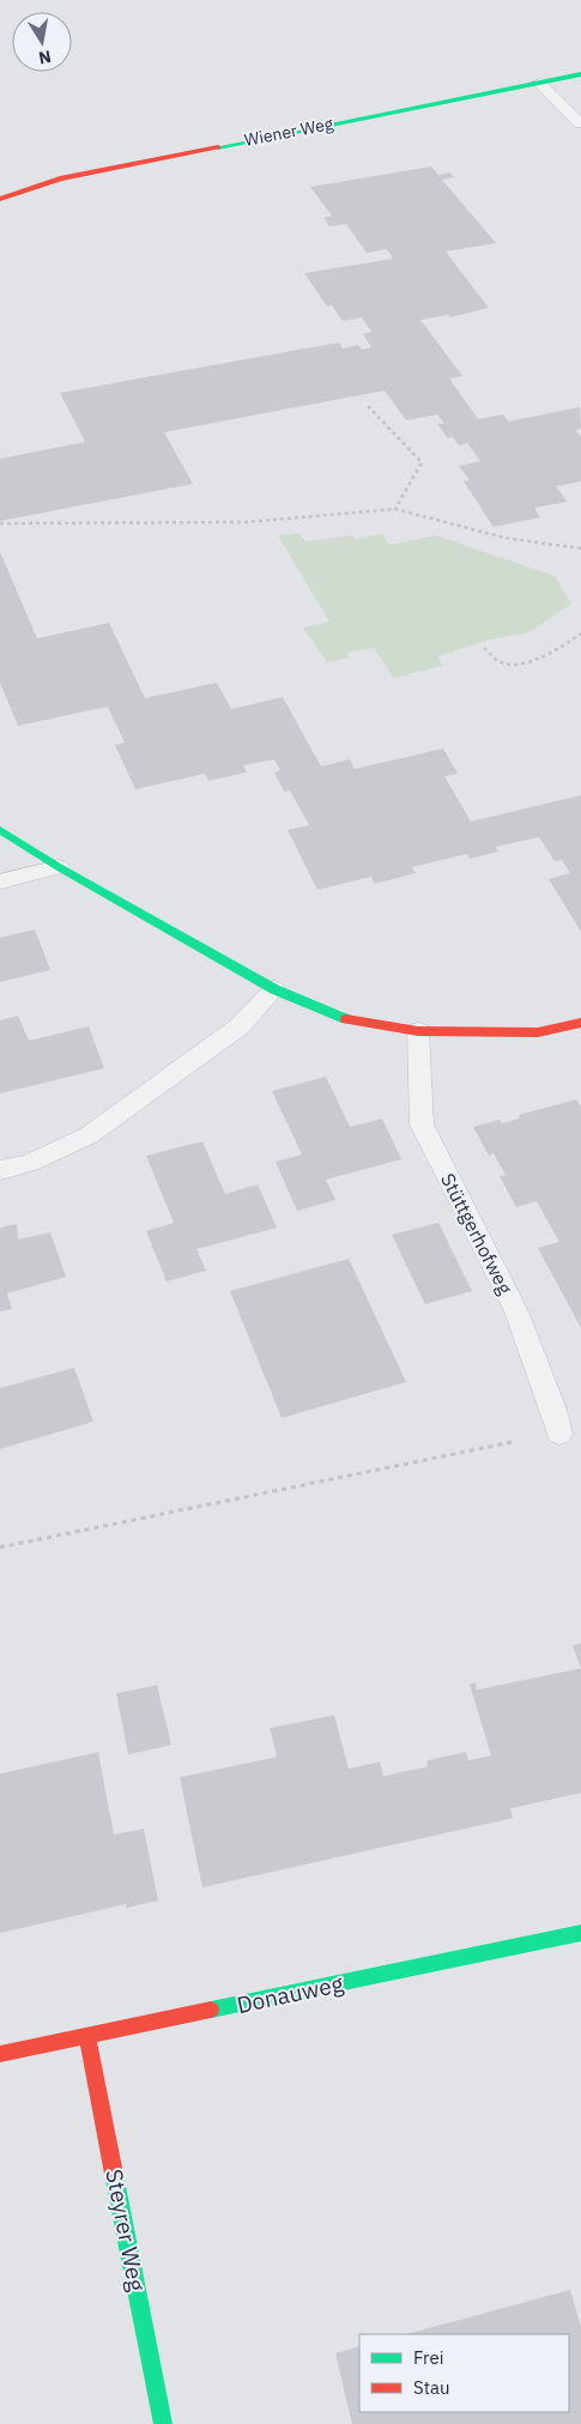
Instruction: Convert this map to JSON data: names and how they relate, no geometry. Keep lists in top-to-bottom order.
{
  "streets": {
    "street": ["Wiener Weg", "Donauweg", "Steyrer Weg"],
    "lane": ["Stüttgerhofweg"]
  },
  "crossings": [
    ["Donauweg", "Steyrer Weg"]
  ],
  "legend": ["Frei", "Stau"],
  "north": "bottom"
}
